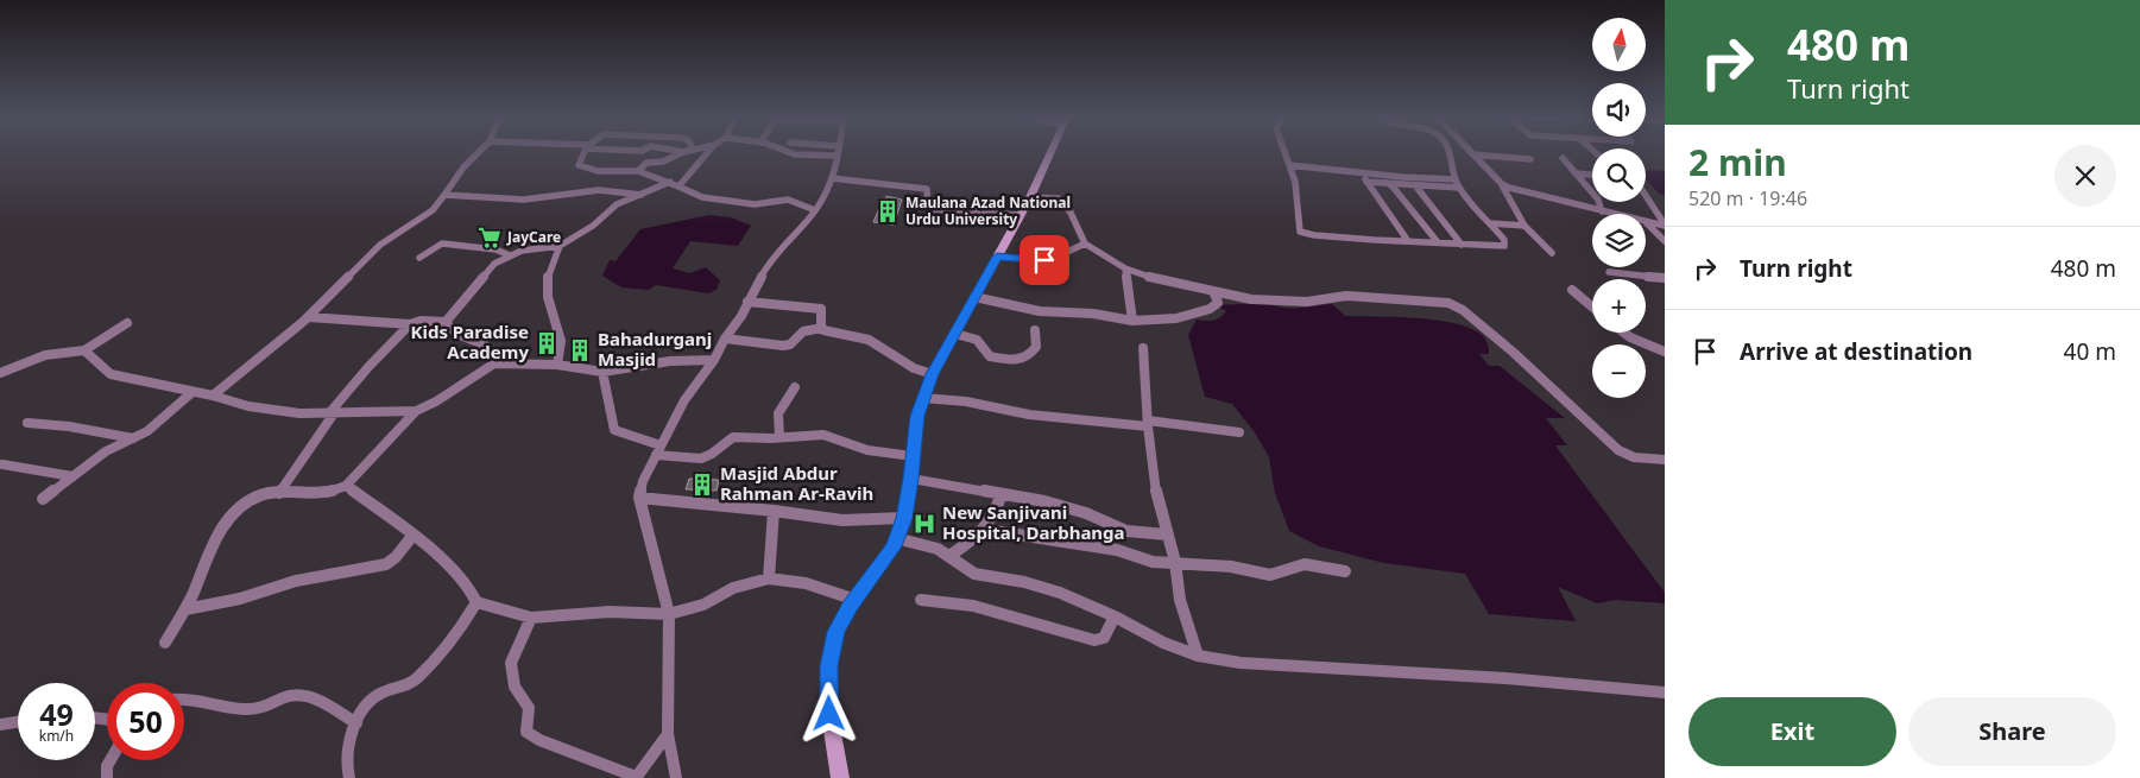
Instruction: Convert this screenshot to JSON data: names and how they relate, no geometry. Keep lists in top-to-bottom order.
{
  "places": {
    "building": [
      "Maulana Azad National Urdu University",
      "Kids Paradise Academy",
      "Bahadurganj Masjid",
      "Masjid Abdur Rahman Ar-Ravih"
    ],
    "supermarket": ["JayCare"],
    "hospital": ["New Sanjivani Hospital, Darbhanga"]
  },
  "north": "top",
  "page": {
    "turn": ["480 m", "Turn right"],
    "map_buttons": ["+", "−"],
    "heading": ["2 min", "520 m · 19:46"],
    "list": [
      {
        "name": "Turn right",
        "value": "480 m"
      },
      {
        "name": "Arrive at destination",
        "value": "40 m"
      }
    ],
    "speed": "49 km/h",
    "limit": "50",
    "buttons": ["Exit", "Share"]
  }
}
